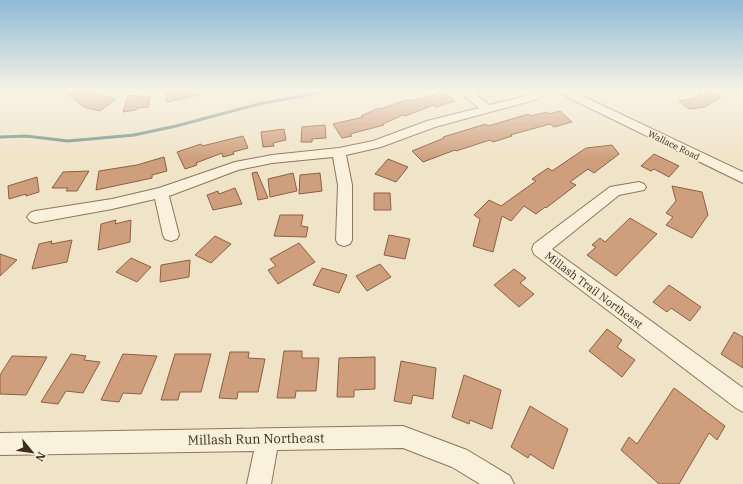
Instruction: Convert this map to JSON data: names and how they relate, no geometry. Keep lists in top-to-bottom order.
{
  "streets": {
    "street": ["Wallace Road", "Millash Trail Northeast", "Millash Run Northeast"]
  },
  "north": "bottom right"
}
